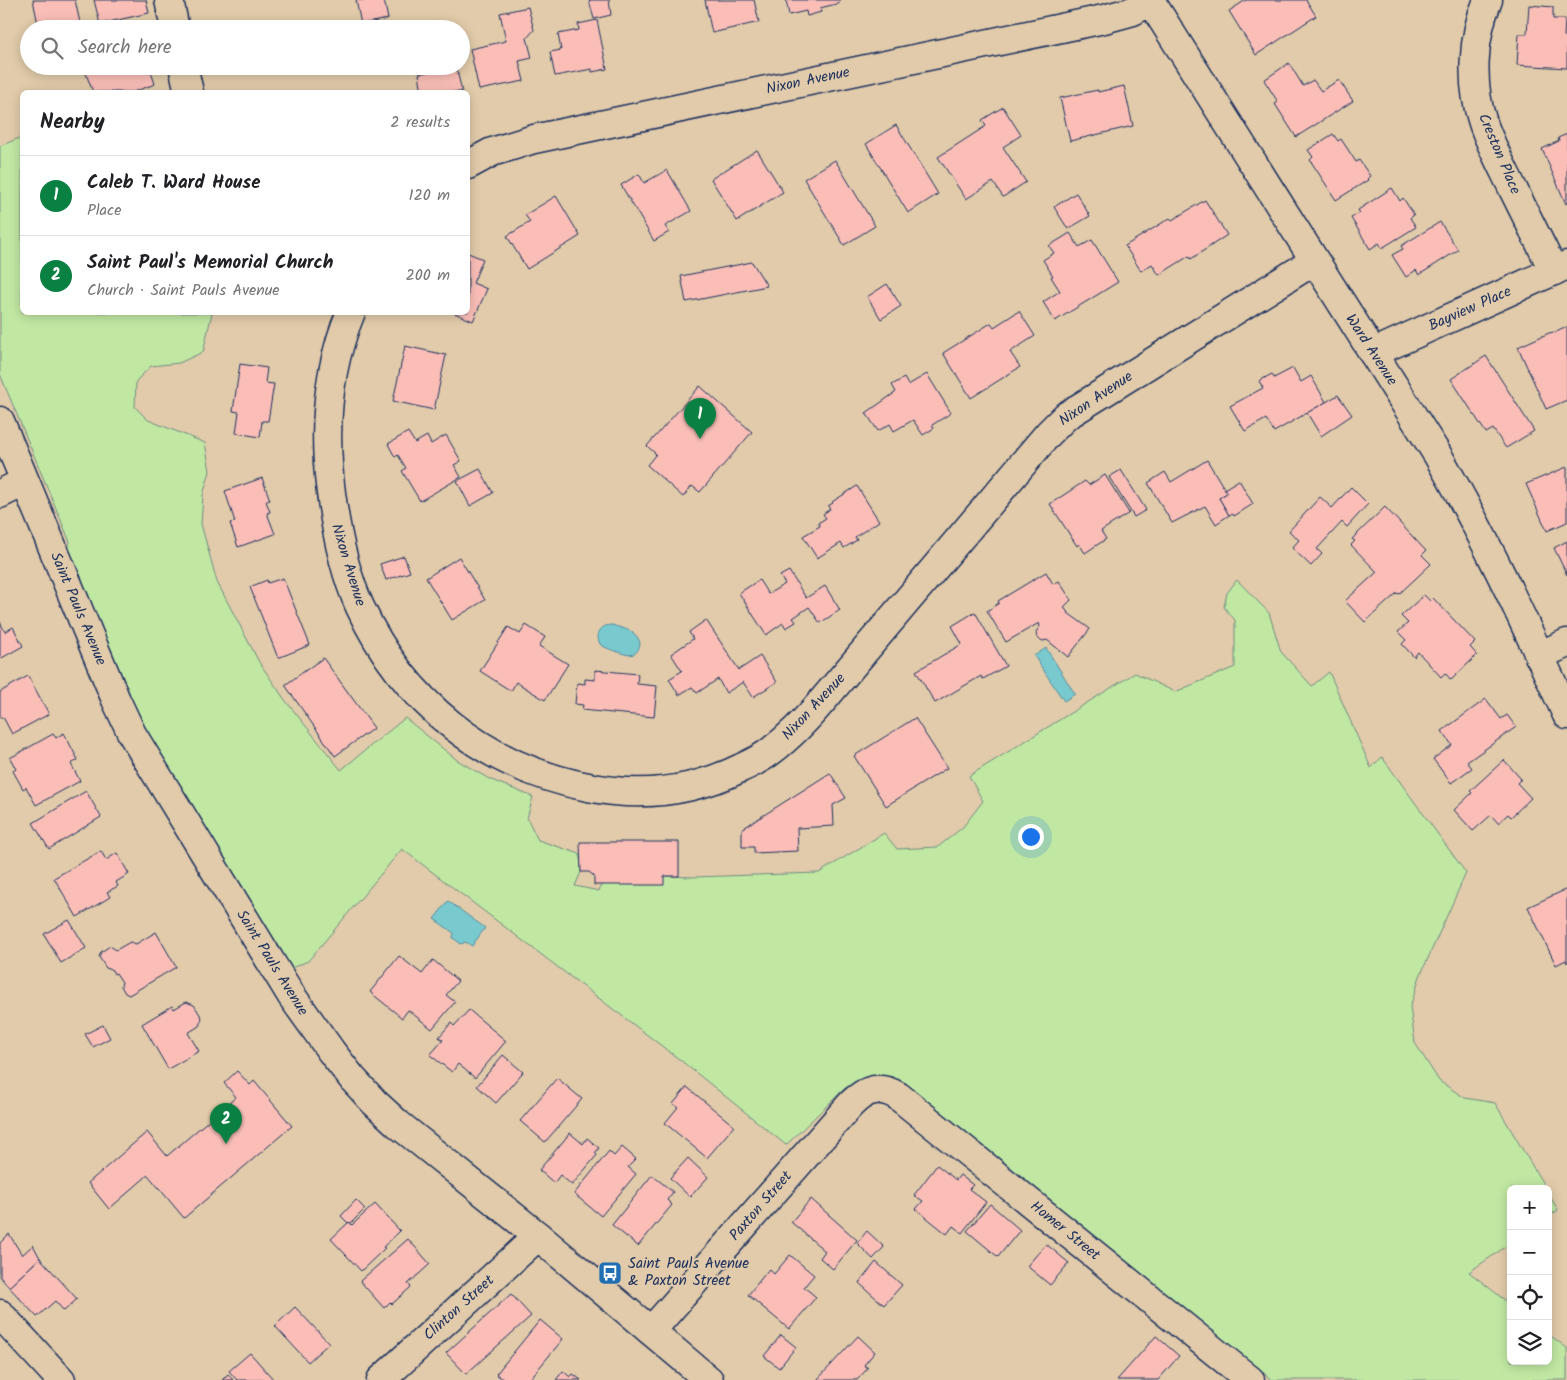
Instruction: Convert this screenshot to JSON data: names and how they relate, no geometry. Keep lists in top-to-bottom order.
{
  "streets": {
    "street": [
      "Nixon Avenue",
      "Creston Place",
      "Bayview Place",
      "Ward Avenue",
      "Saint Pauls Avenue",
      "Paxton Street",
      "Homer Street",
      "Clinton Street"
    ]
  },
  "crossings": [
    ["Nixon Avenue", "Ward Avenue"],
    ["Creston Place", "Bayview Place"],
    ["Bayview Place", "Ward Avenue"],
    ["Saint Pauls Avenue", "Paxton Street"],
    ["Saint Pauls Avenue", "Clinton Street"],
    ["Paxton Street", "Homer Street"]
  ],
  "places": {
    "bus stop": ["Saint Pauls Avenue & Paxton Street"]
  },
  "page": {
    "search": "Search here",
    "heading": ["Nearby", "2 results"],
    "list": [
      {
        "mark": "1",
        "name": "Caleb T. Ward House",
        "note": "Place",
        "value": "120 m"
      },
      {
        "mark": "2",
        "name": "Saint Paul's Memorial Church",
        "note": "Church · Saint Pauls Avenue",
        "value": "200 m"
      }
    ],
    "pins": ["1", "2"],
    "map_buttons": ["+", "−"]
  }
}
